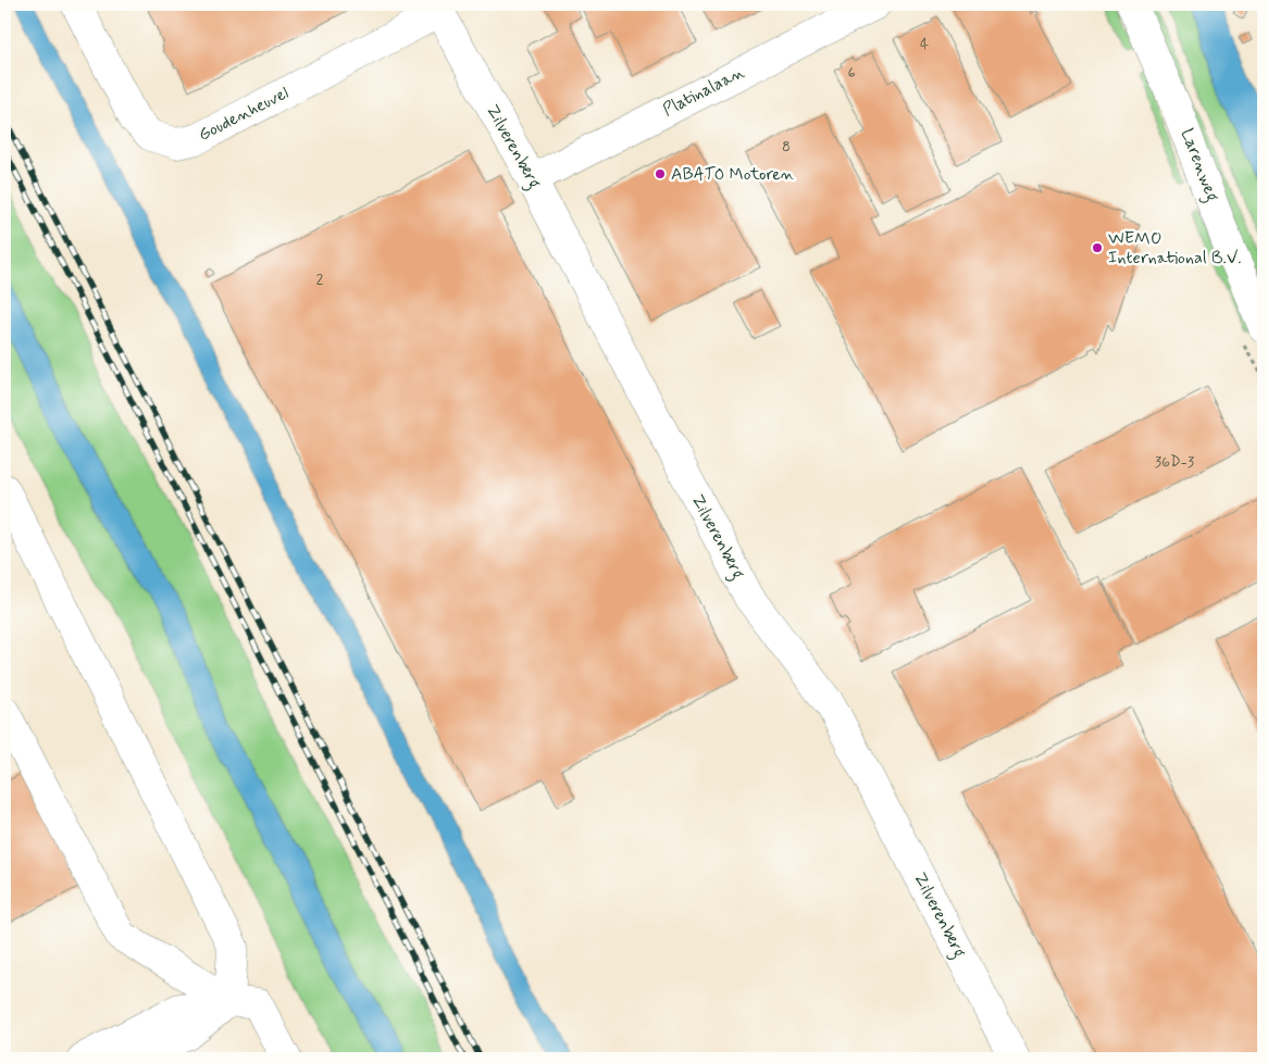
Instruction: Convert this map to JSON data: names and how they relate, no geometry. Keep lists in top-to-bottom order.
{
  "streets": {
    "street": [
      "Platinalaan",
      "Goudenheuvel",
      "Zilverenberg",
      "Larenweg"
    ]
  },
  "crossings": [
    ["Platinalaan", "Zilverenberg"],
    ["Goudenheuvel", "Zilverenberg"]
  ],
  "places": ["ABATO Motoren", "WEMO International B.V."],
  "house_numbers": [
    "4",
    "6",
    "8",
    "2",
    "36D-3"
  ]
}
